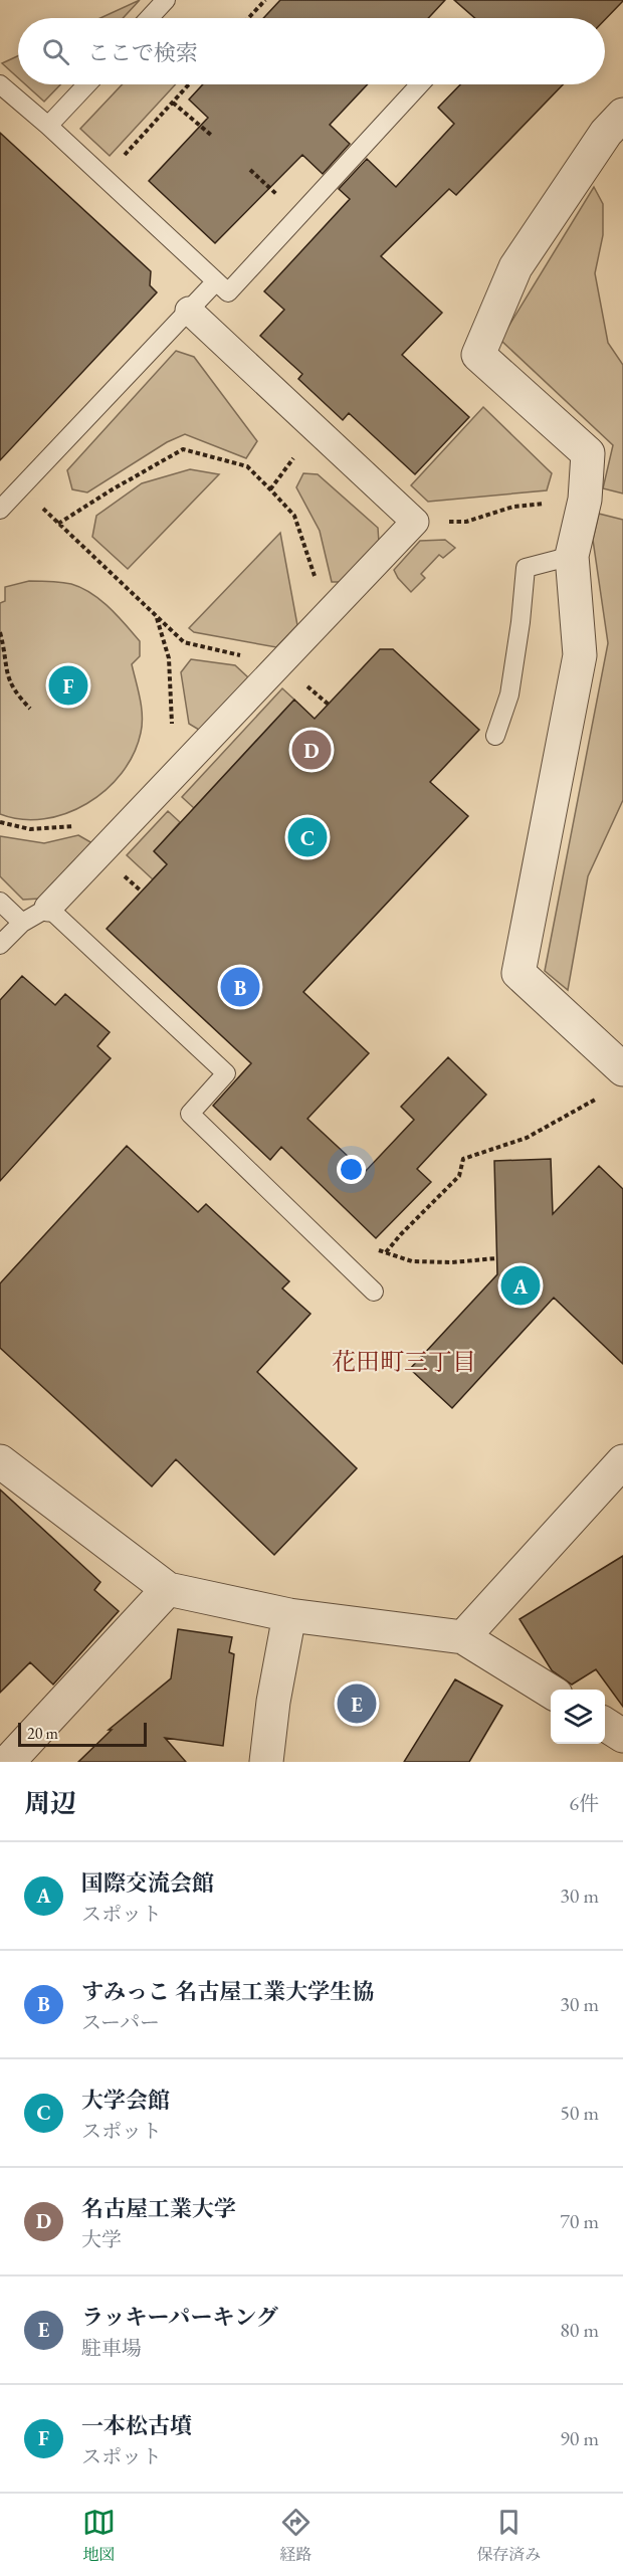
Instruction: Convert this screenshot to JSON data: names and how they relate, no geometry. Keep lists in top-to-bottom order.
{
  "districts": ["花田町三丁目"],
  "scale_bar": "20 m",
  "page": {
    "search": "ここで検索",
    "pins": [
      "F",
      "D",
      "C",
      "B",
      "A",
      "E"
    ],
    "scale": "20 m",
    "heading": ["周辺", "6件"],
    "list": [
      {
        "mark": "A",
        "name": "国際交流会館",
        "note": "スポット",
        "value": "30 m"
      },
      {
        "mark": "B",
        "name": "すみっこ 名古屋工業大学生協",
        "note": "スーパー",
        "value": "30 m"
      },
      {
        "mark": "C",
        "name": "大学会館",
        "note": "スポット",
        "value": "50 m"
      },
      {
        "mark": "D",
        "name": "名古屋工業大学",
        "note": "大学",
        "value": "70 m"
      },
      {
        "mark": "E",
        "name": "ラッキーパーキング",
        "note": "駐車場",
        "value": "80 m"
      },
      {
        "mark": "F",
        "name": "一本松古墳",
        "note": "スポット",
        "value": "90 m"
      }
    ],
    "nav": ["地図", "経路", "保存済み"]
  }
}
